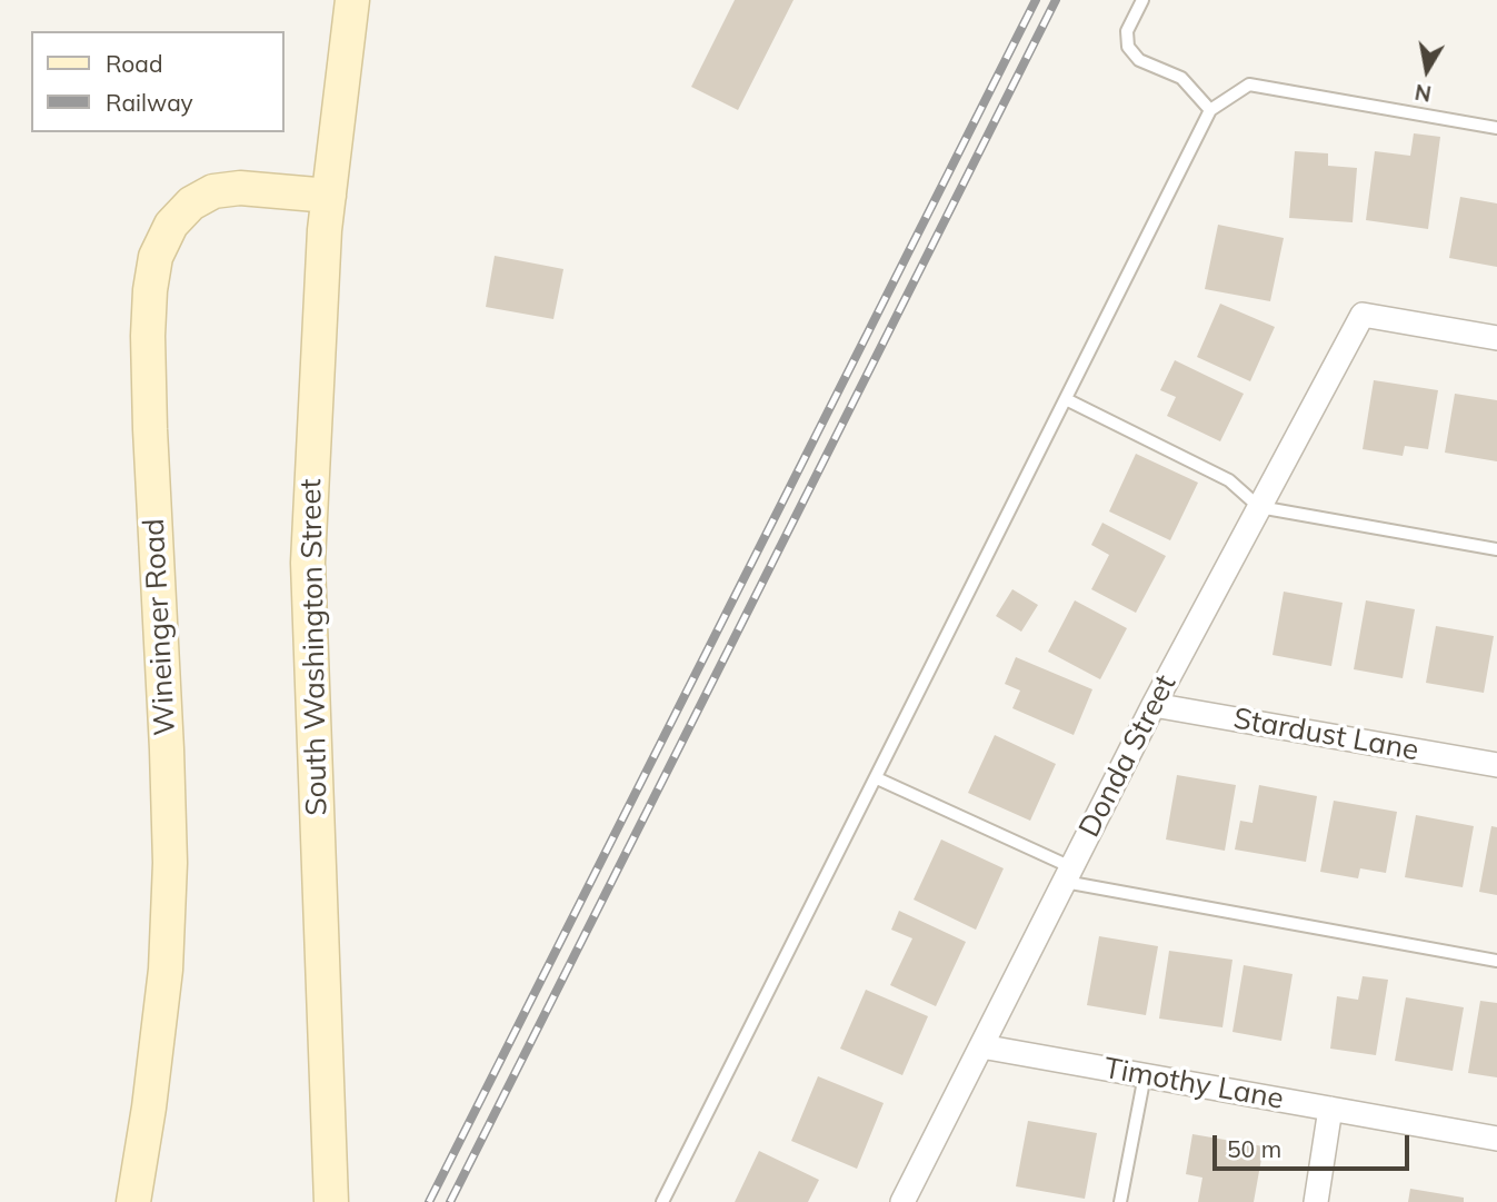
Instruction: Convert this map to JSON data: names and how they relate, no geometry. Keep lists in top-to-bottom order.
{
  "streets": {
    "main road": ["Wineinger Road", "South Washington Street"],
    "street": ["Stardust Lane", "Donda Street", "Timothy Lane"]
  },
  "crossings": [
    ["Wineinger Road", "South Washington Street"],
    ["Stardust Lane", "Donda Street"],
    ["Donda Street", "Timothy Lane"]
  ],
  "legend": ["Road", "Railway"],
  "scale_bar": "50 m",
  "north": "bottom"
}
